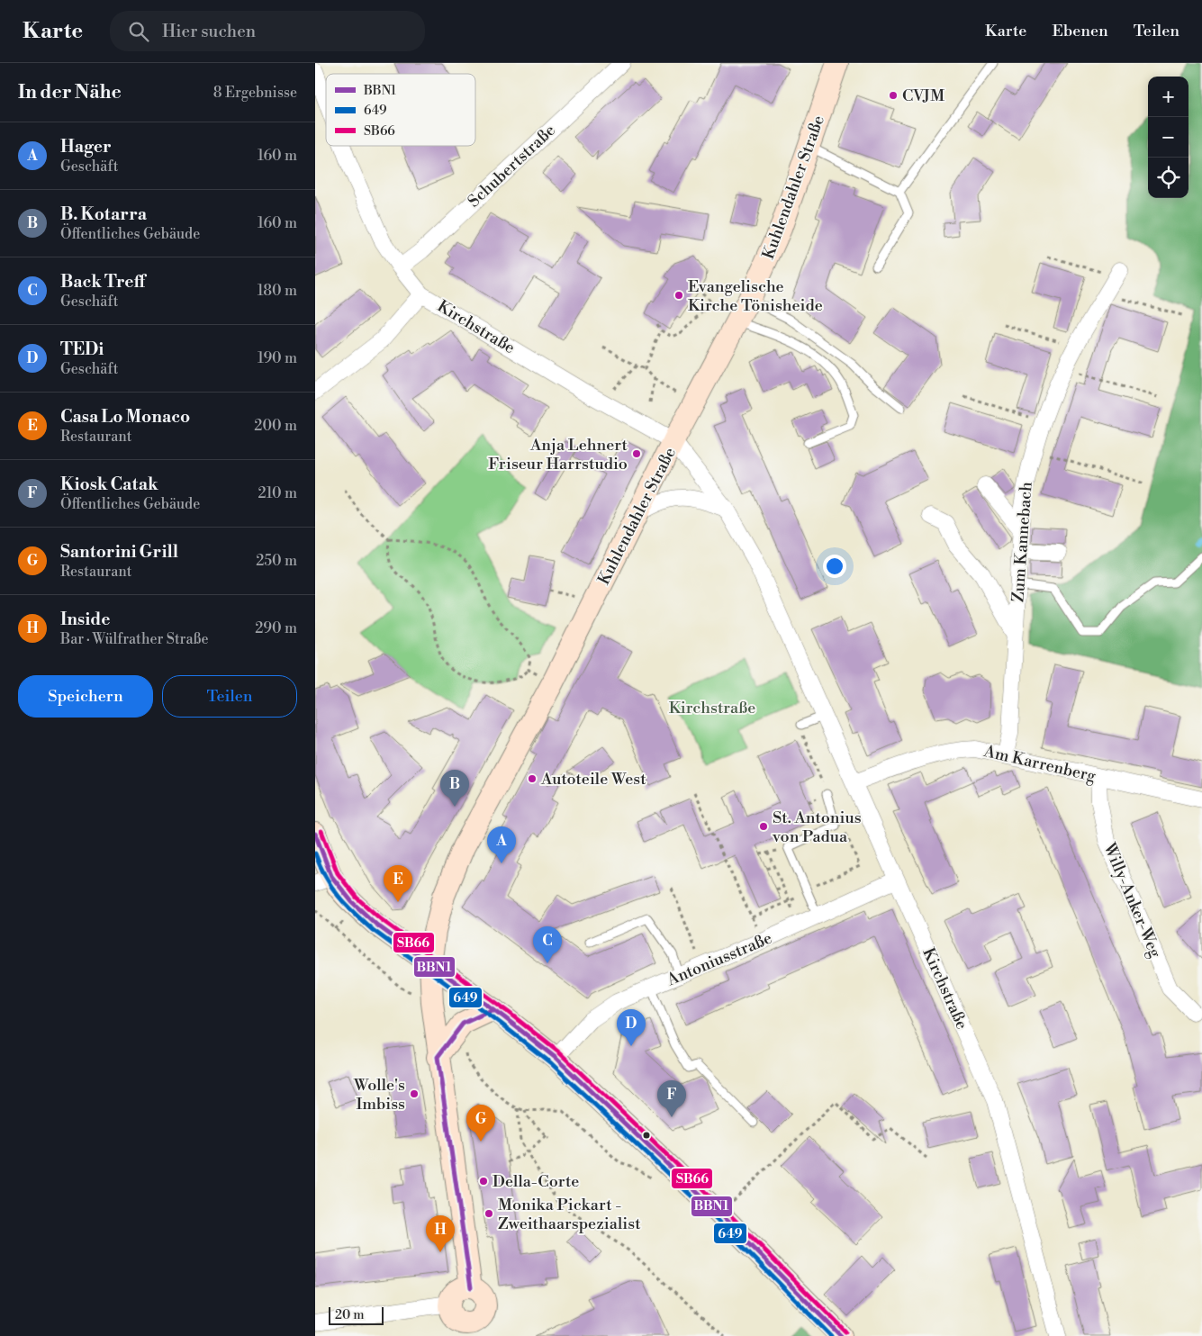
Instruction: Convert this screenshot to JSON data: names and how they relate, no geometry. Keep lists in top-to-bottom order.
{
  "streets": {
    "main road": ["Kuhlendahler Straße"],
    "street": [
      "Schubertstraße",
      "Kirchstraße",
      "Zum Kannebach",
      "Am Karrenberg",
      "Willy-Anker-Weg",
      "Antoniusstraße"
    ]
  },
  "crossings": [
    ["Schubertstraße", "Kirchstraße"],
    ["Kuhlendahler Straße", "Kirchstraße"],
    ["Kirchstraße", "Am Karrenberg"],
    ["Kirchstraße", "Antoniusstraße"],
    ["Zum Kannebach", "Am Karrenberg"],
    ["Am Karrenberg", "Willy-Anker-Weg"]
  ],
  "parks": ["Kirchstraße"],
  "places": [
    "CVJM",
    "Evangelische Kirche Tönisheide",
    "Anja Lehnert Friseur Harrstudio",
    "Autoteile West",
    "St. Antonius von Padua",
    "Wolle's Imbiss",
    "Della-Corte",
    "Monika Pickart - Zweithaarspezialist"
  ],
  "lines": ["transit line SB66", "transit line BBN1", "transit line 649"],
  "legend": ["BBN1", "649", "SB66"],
  "scale_bar": "20 m",
  "page": {
    "header": "Karte",
    "search": "Hier suchen",
    "nav": ["Karte", "Ebenen", "Teilen"],
    "heading": ["In der Nähe", "8 Ergebnisse"],
    "map_buttons": ["+", "−"],
    "list": [
      {
        "mark": "A",
        "name": "Hager",
        "note": "Geschäft",
        "value": "160 m"
      },
      {
        "mark": "B",
        "name": "B. Kotarra",
        "note": "Öffentliches Gebäude",
        "value": "160 m"
      },
      {
        "mark": "C",
        "name": "Back Treff",
        "note": "Geschäft",
        "value": "180 m"
      },
      {
        "mark": "D",
        "name": "TEDi",
        "note": "Geschäft",
        "value": "190 m"
      },
      {
        "mark": "E",
        "name": "Casa Lo Monaco",
        "note": "Restaurant",
        "value": "200 m"
      },
      {
        "mark": "F",
        "name": "Kiosk Catak",
        "note": "Öffentliches Gebäude",
        "value": "210 m"
      },
      {
        "mark": "G",
        "name": "Santorini Grill",
        "note": "Restaurant",
        "value": "250 m"
      },
      {
        "mark": "H",
        "name": "Inside",
        "note": "Bar · Wülfrather Straße",
        "value": "290 m"
      }
    ],
    "buttons": ["Speichern", "Teilen"],
    "pins": [
      "B",
      "A",
      "E",
      "C",
      "D",
      "F",
      "G",
      "H"
    ],
    "scale": "20 m"
  }
}
